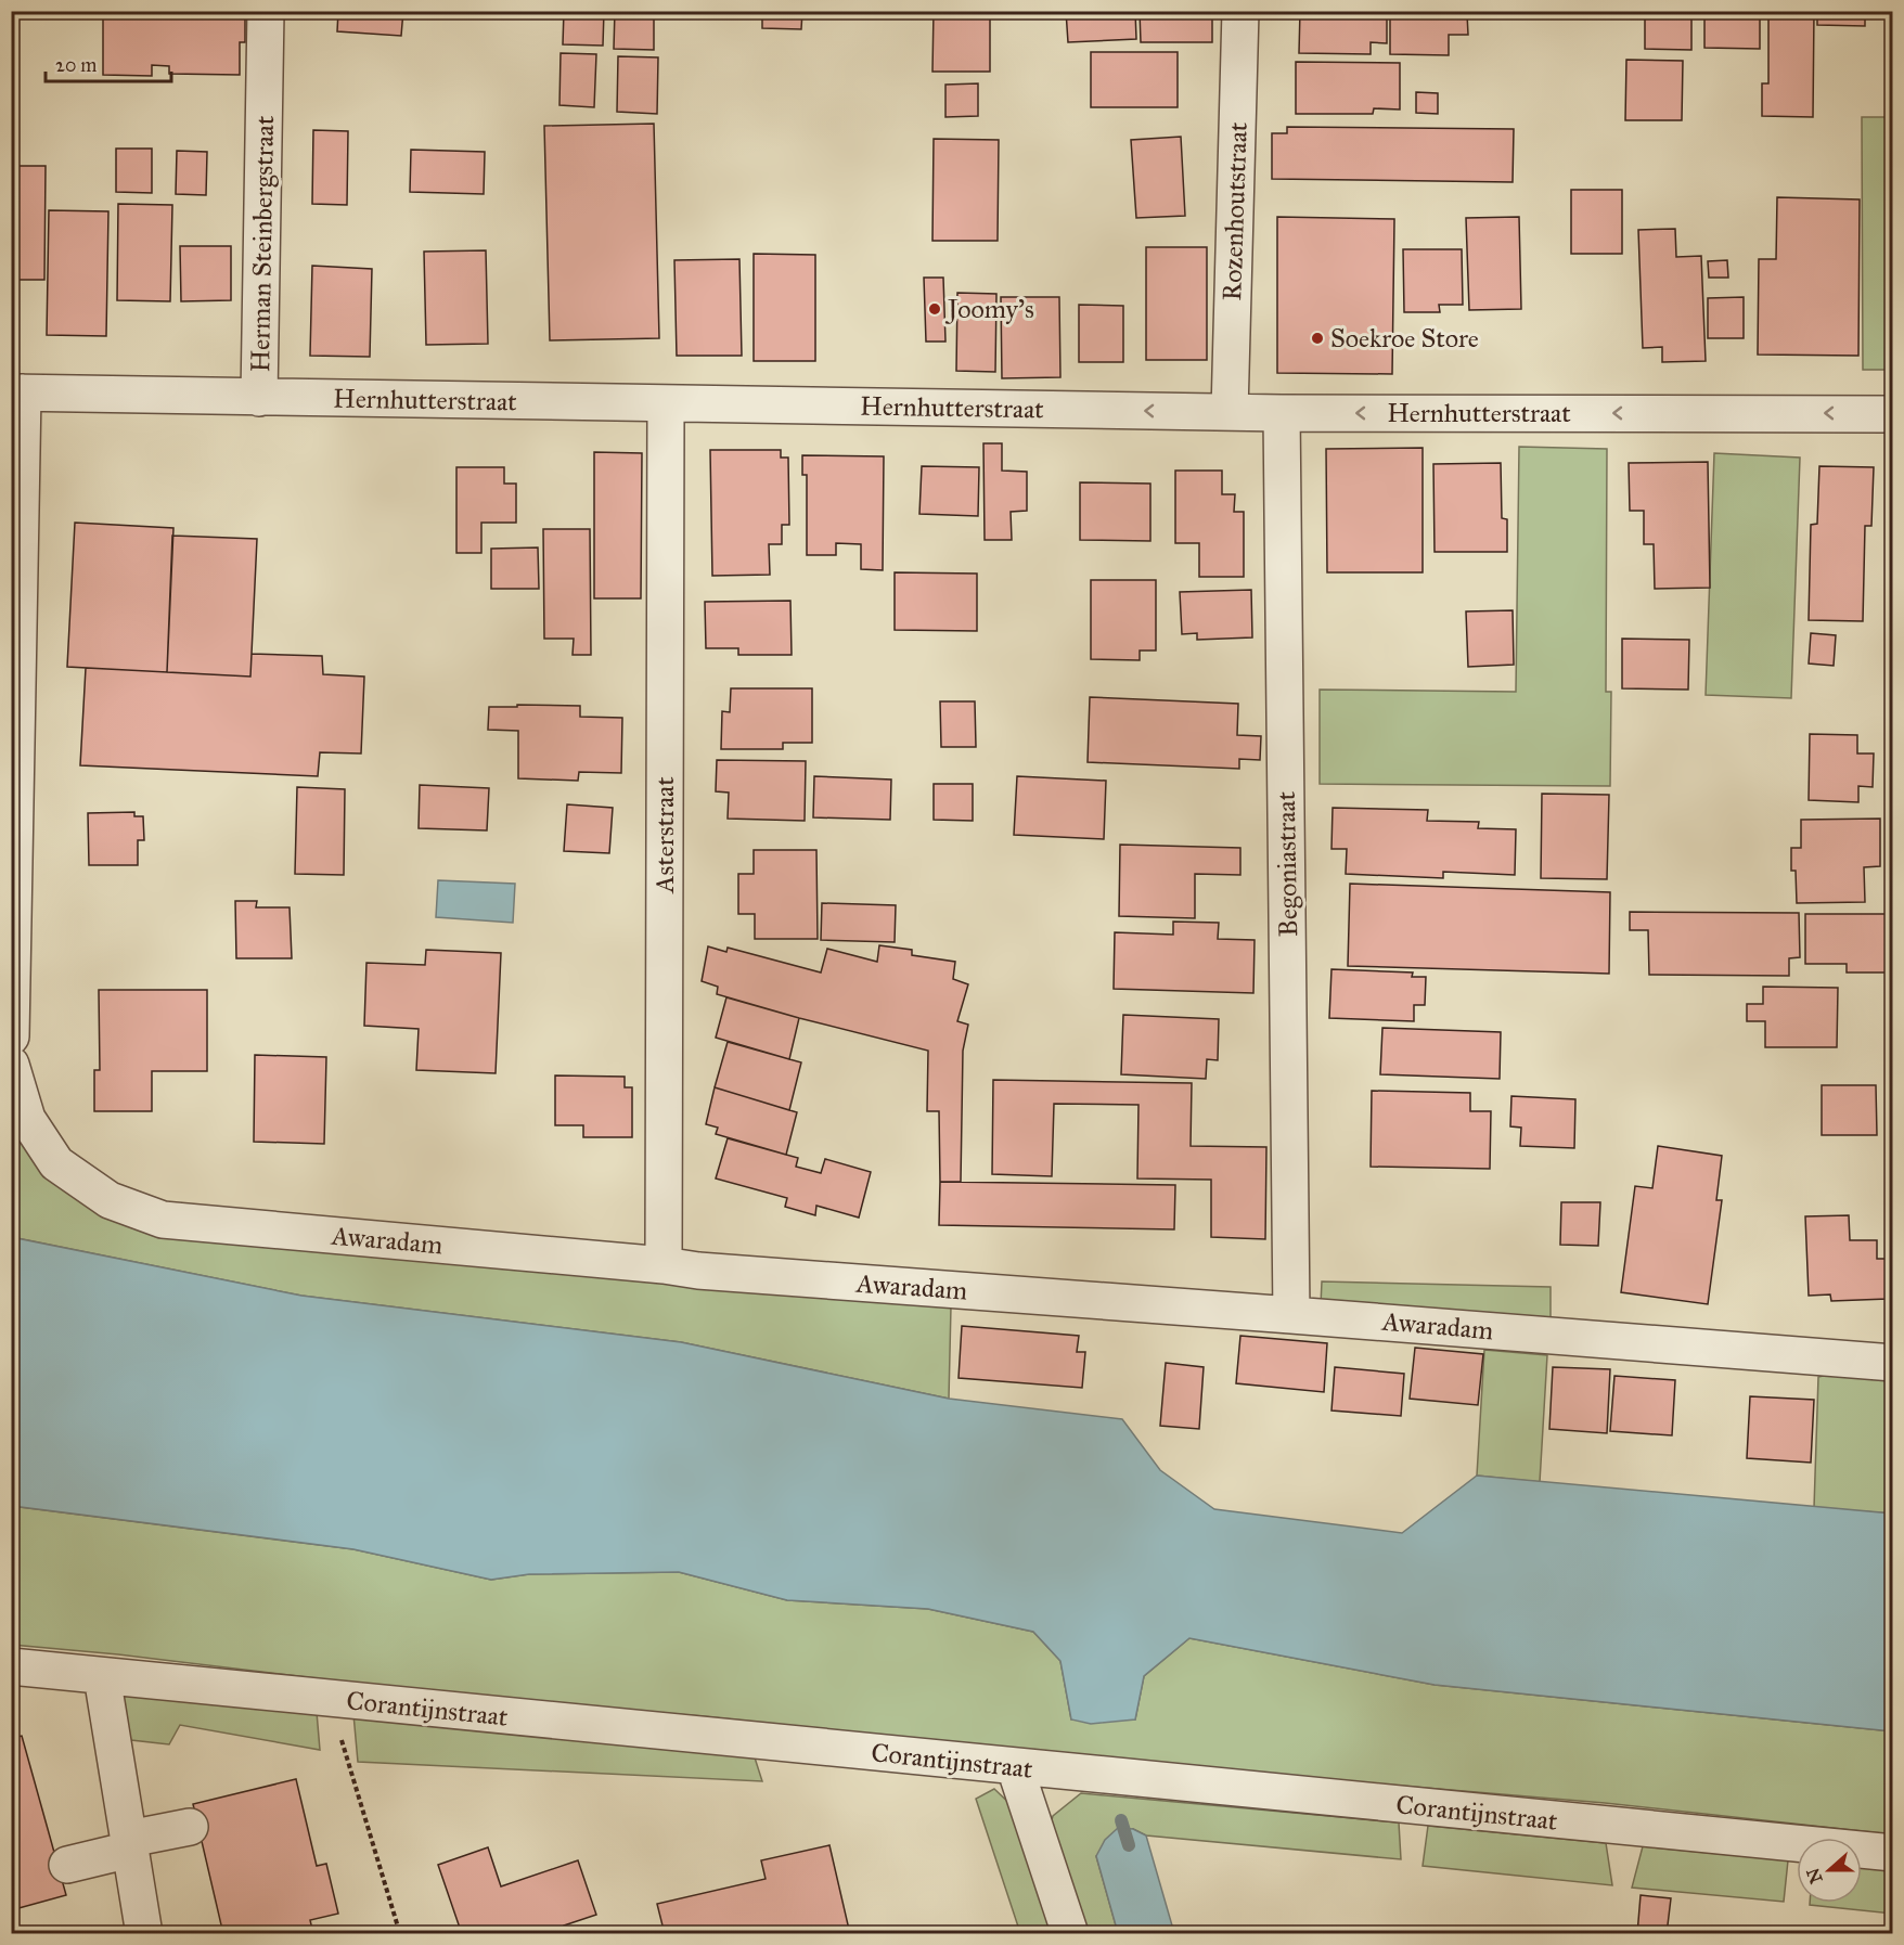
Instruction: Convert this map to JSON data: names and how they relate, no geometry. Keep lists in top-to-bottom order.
{
  "streets": {
    "street": [
      "Rozenhoutstraat",
      "Herman Steinbergstraat",
      "Hernhutterstraat",
      "Asterstraat",
      "Begoniastraat",
      "Awaradam",
      "Corantijnstraat"
    ]
  },
  "crossings": [
    ["Rozenhoutstraat", "Hernhutterstraat"],
    ["Herman Steinbergstraat", "Hernhutterstraat"],
    ["Hernhutterstraat", "Asterstraat"],
    ["Hernhutterstraat", "Begoniastraat"],
    ["Asterstraat", "Awaradam"],
    ["Begoniastraat", "Awaradam"]
  ],
  "one_way": ["Hernhutterstraat"],
  "places": ["Joomy's", "Soekroe Store"],
  "scale_bar": "20 m",
  "north": "left"
}
